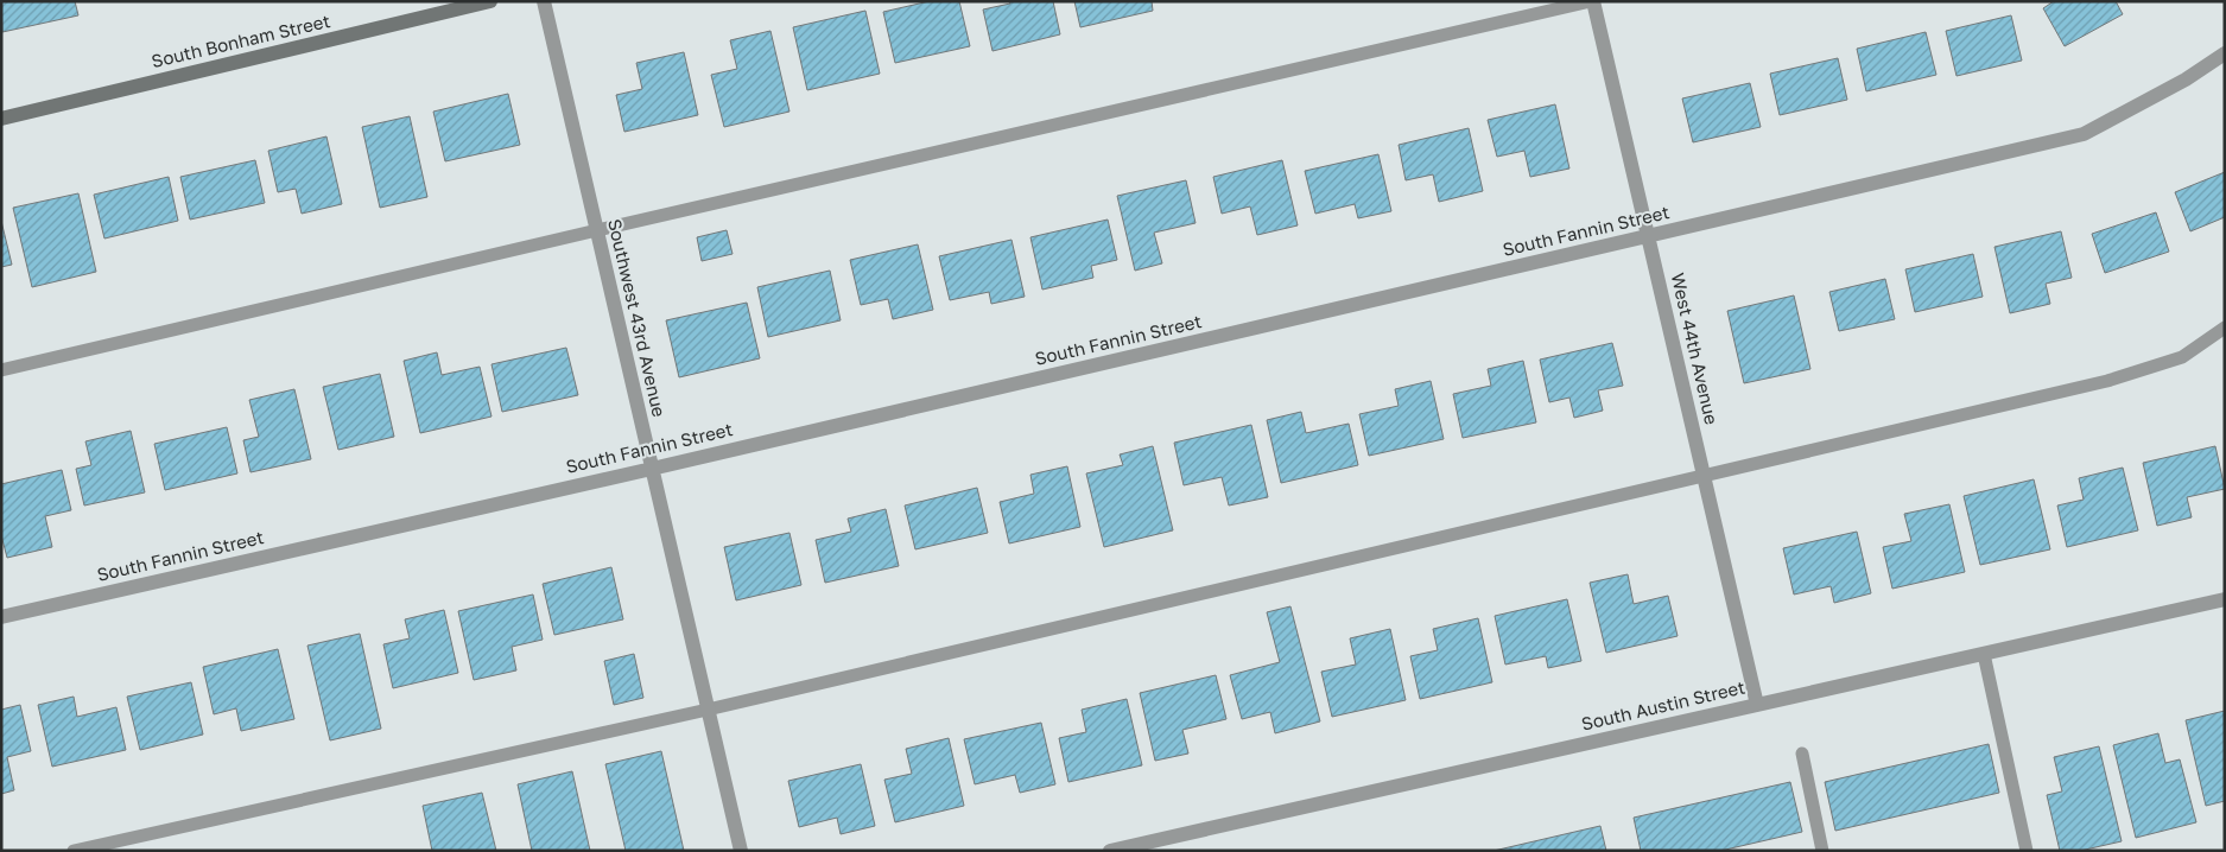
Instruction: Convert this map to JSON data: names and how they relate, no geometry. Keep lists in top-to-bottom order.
{
  "streets": {
    "street": [
      "South Bonham Street",
      "South Fannin Street",
      "Southwest 43rd Avenue",
      "West 44th Avenue",
      "South Austin Street"
    ]
  },
  "crossings": [
    ["South Fannin Street", "Southwest 43rd Avenue"],
    ["South Fannin Street", "West 44th Avenue"],
    ["West 44th Avenue", "South Austin Street"]
  ]
}
